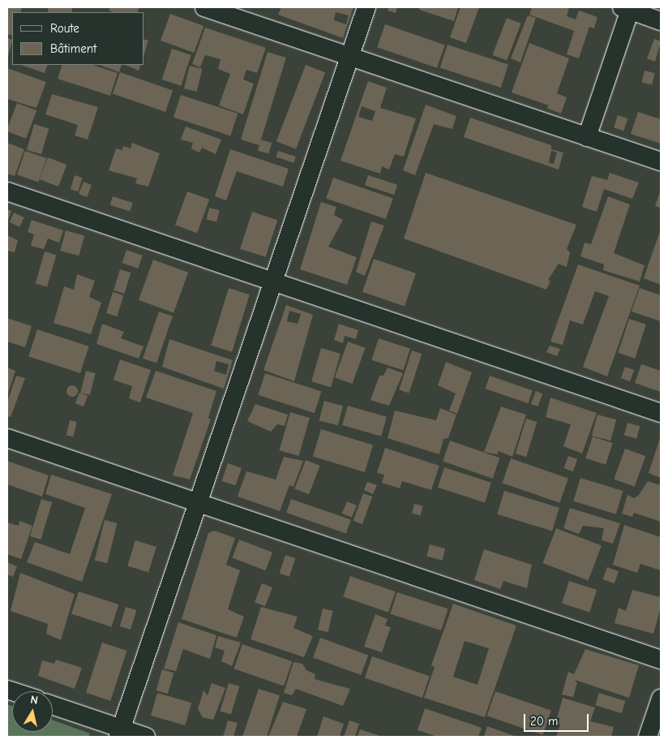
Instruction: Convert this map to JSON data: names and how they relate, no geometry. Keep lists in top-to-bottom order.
{
  "legend": ["Route", "Bâtiment"],
  "scale_bar": "20 m",
  "north": "top"
}
